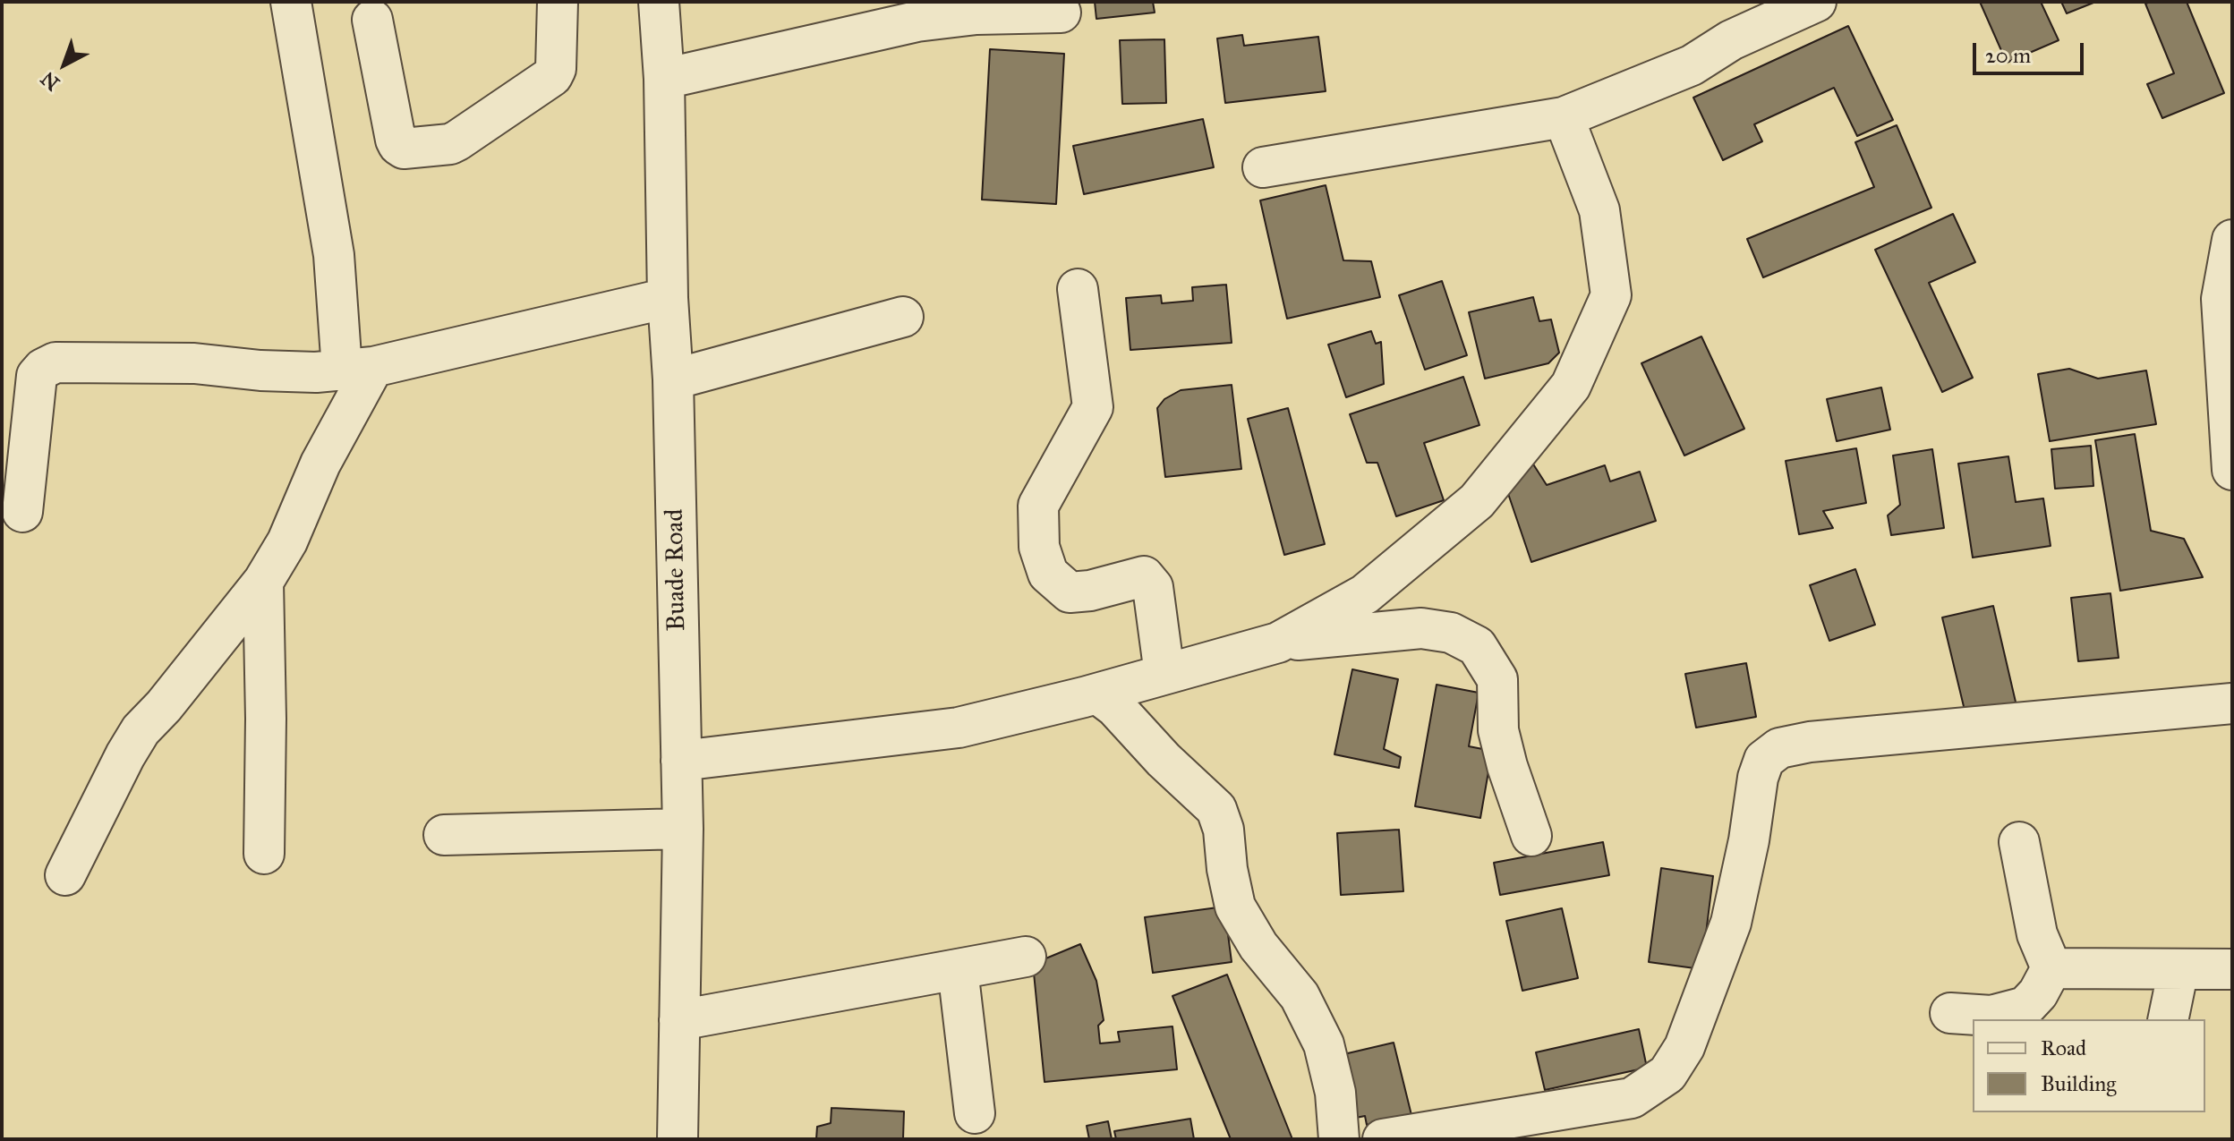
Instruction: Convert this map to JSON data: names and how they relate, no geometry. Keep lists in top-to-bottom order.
{
  "streets": {
    "street": ["Buade Road"]
  },
  "legend": ["Road", "Building"],
  "scale_bar": "20 m",
  "north": "bottom left"
}
